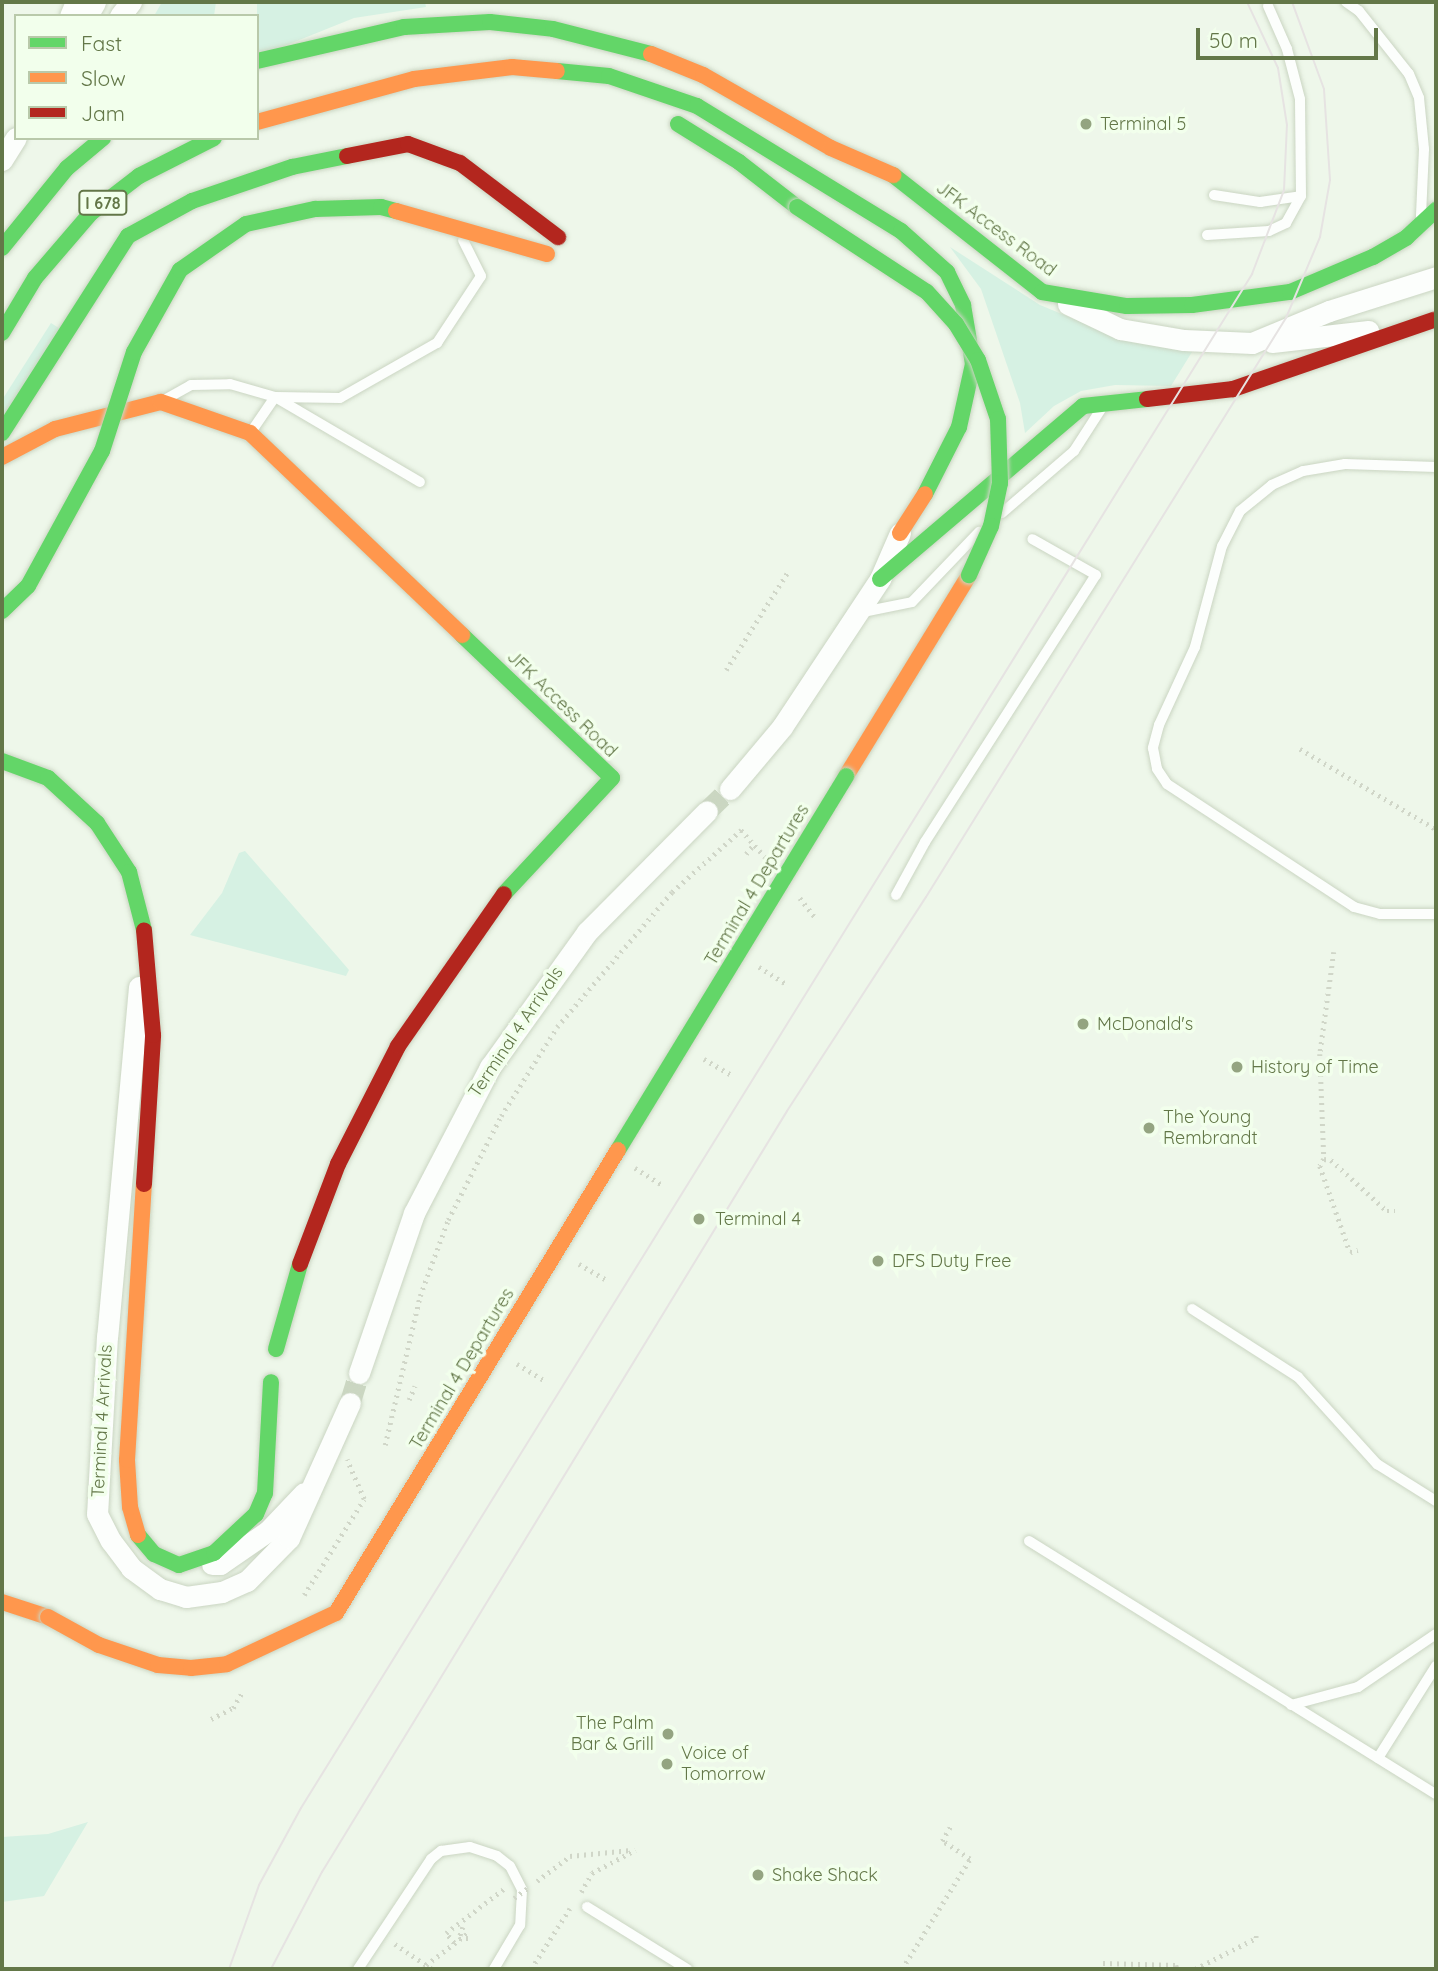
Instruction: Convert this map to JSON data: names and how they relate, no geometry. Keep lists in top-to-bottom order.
{
  "streets": {
    "main road": ["I 678", "JFK Access Road", "Terminal 4 Departures"],
    "street": ["Terminal 4 Arrivals"]
  },
  "places": [
    "Terminal 5",
    "McDonald's",
    "History of Time",
    "The Young Rembrandt",
    "Terminal 4",
    "DFS Duty Free",
    "The Palm Bar & Grill",
    "Voice of Tomorrow",
    "Shake Shack"
  ],
  "legend": ["Fast", "Slow", "Jam"],
  "scale_bar": "50 m"
}
